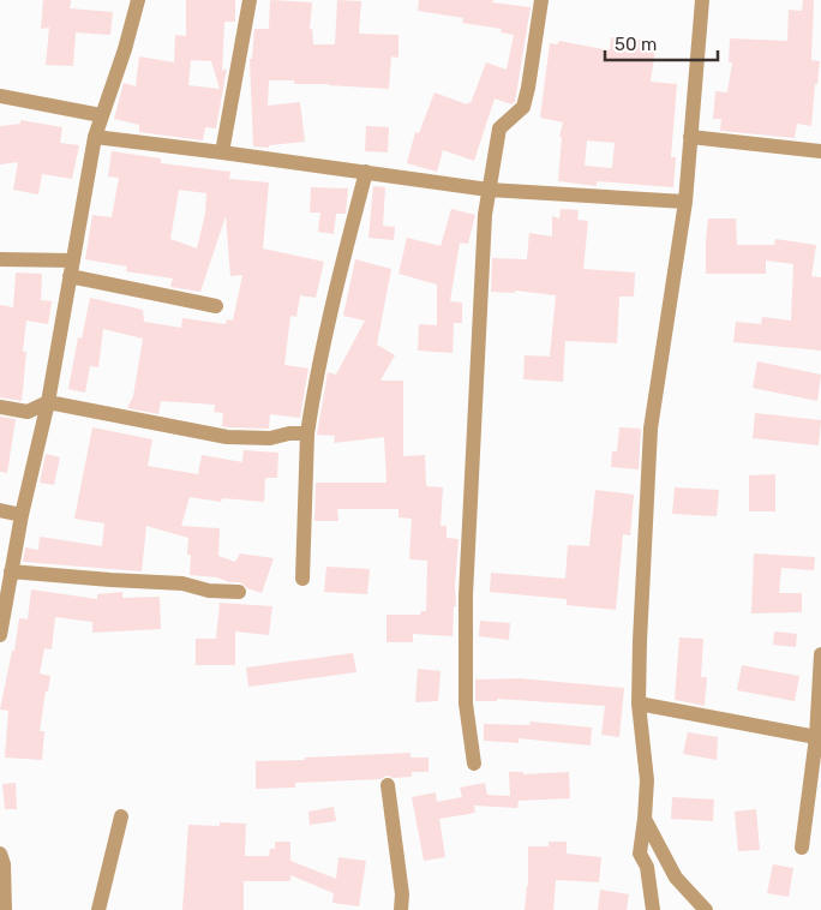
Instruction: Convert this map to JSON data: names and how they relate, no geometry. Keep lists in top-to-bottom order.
{
  "scale_bar": "50 m"
}
